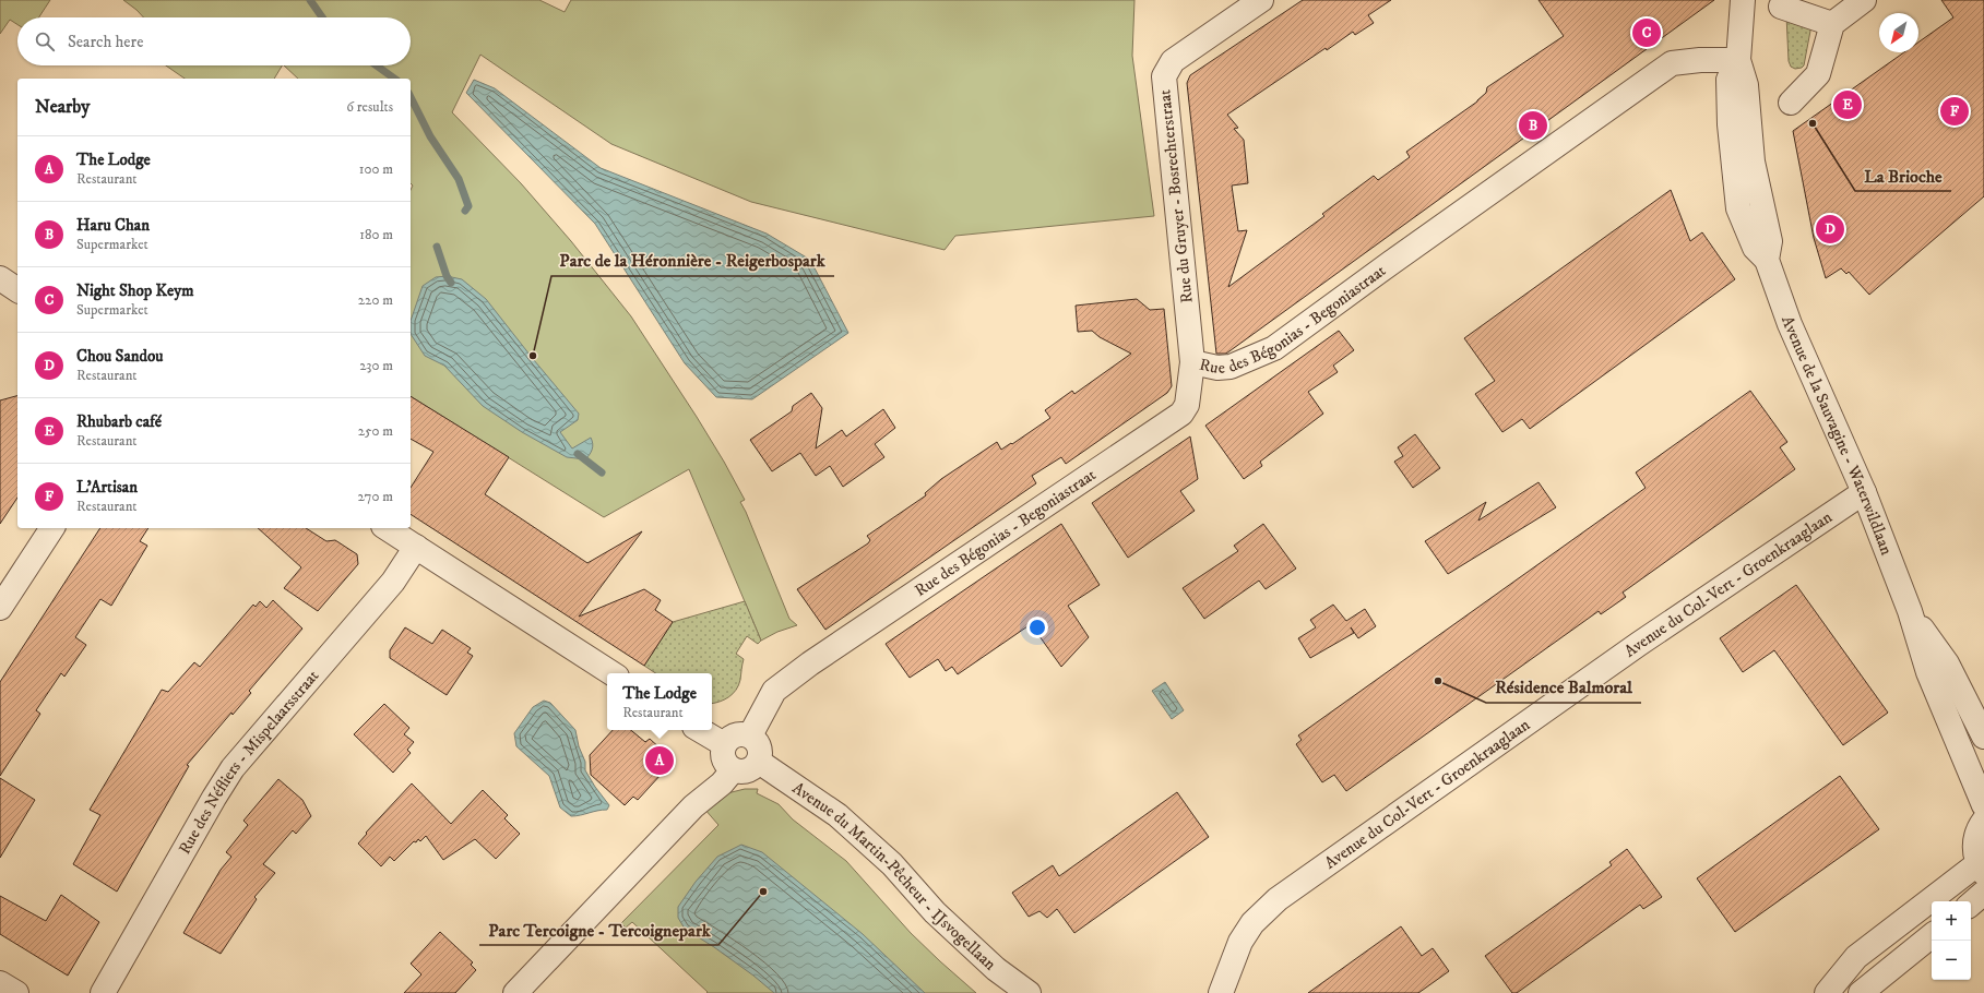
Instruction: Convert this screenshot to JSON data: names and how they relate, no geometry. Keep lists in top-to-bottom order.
{
  "streets": {
    "street": [
      "Rue du Gruyer - Bosrechterstraat",
      "Rue des Bégonias - Begoniastraat",
      "Avenue de la Sauvagine - Waterwildlaan",
      "Avenue du Col-Vert - Groenkraaglaan",
      "Rue des Néfliers - Mispelaarsstraat",
      "Avenue du Martin-Pêcheur - IJsvogellaan"
    ]
  },
  "crossings": [
    ["Rue du Gruyer - Bosrechterstraat", "Rue des Bégonias - Begoniastraat"],
    ["Rue des Bégonias - Begoniastraat", "Avenue de la Sauvagine - Waterwildlaan"],
    ["Rue des Bégonias - Begoniastraat", "Avenue du Martin-Pêcheur - IJsvogellaan"],
    ["Avenue de la Sauvagine - Waterwildlaan", "Avenue du Col-Vert - Groenkraaglaan"]
  ],
  "places": [
    "La Brioche",
    "Parc de la Héronnière - Reigerbospark",
    "Résidence Balmoral",
    "Parc Tercoigne - Tercoignepark"
  ],
  "north": "bottom left",
  "page": {
    "pins": [
      "C",
      "E",
      "F",
      "B",
      "D",
      "A"
    ],
    "search": "Search here",
    "heading": ["Nearby", "6 results"],
    "list": [
      {
        "mark": "A",
        "name": "The Lodge",
        "note": "Restaurant",
        "value": "100 m"
      },
      {
        "mark": "B",
        "name": "Haru Chan",
        "note": "Supermarket",
        "value": "180 m"
      },
      {
        "mark": "C",
        "name": "Night Shop Keym",
        "note": "Supermarket",
        "value": "220 m"
      },
      {
        "mark": "D",
        "name": "Chou Sandou",
        "note": "Restaurant",
        "value": "230 m"
      },
      {
        "mark": "E",
        "name": "Rhubarb café",
        "note": "Restaurant",
        "value": "250 m"
      },
      {
        "mark": "F",
        "name": "L'Artisan",
        "note": "Restaurant",
        "value": "270 m"
      }
    ],
    "popup": ["The Lodge", "Restaurant"],
    "map_buttons": ["+", "−"]
  }
}
